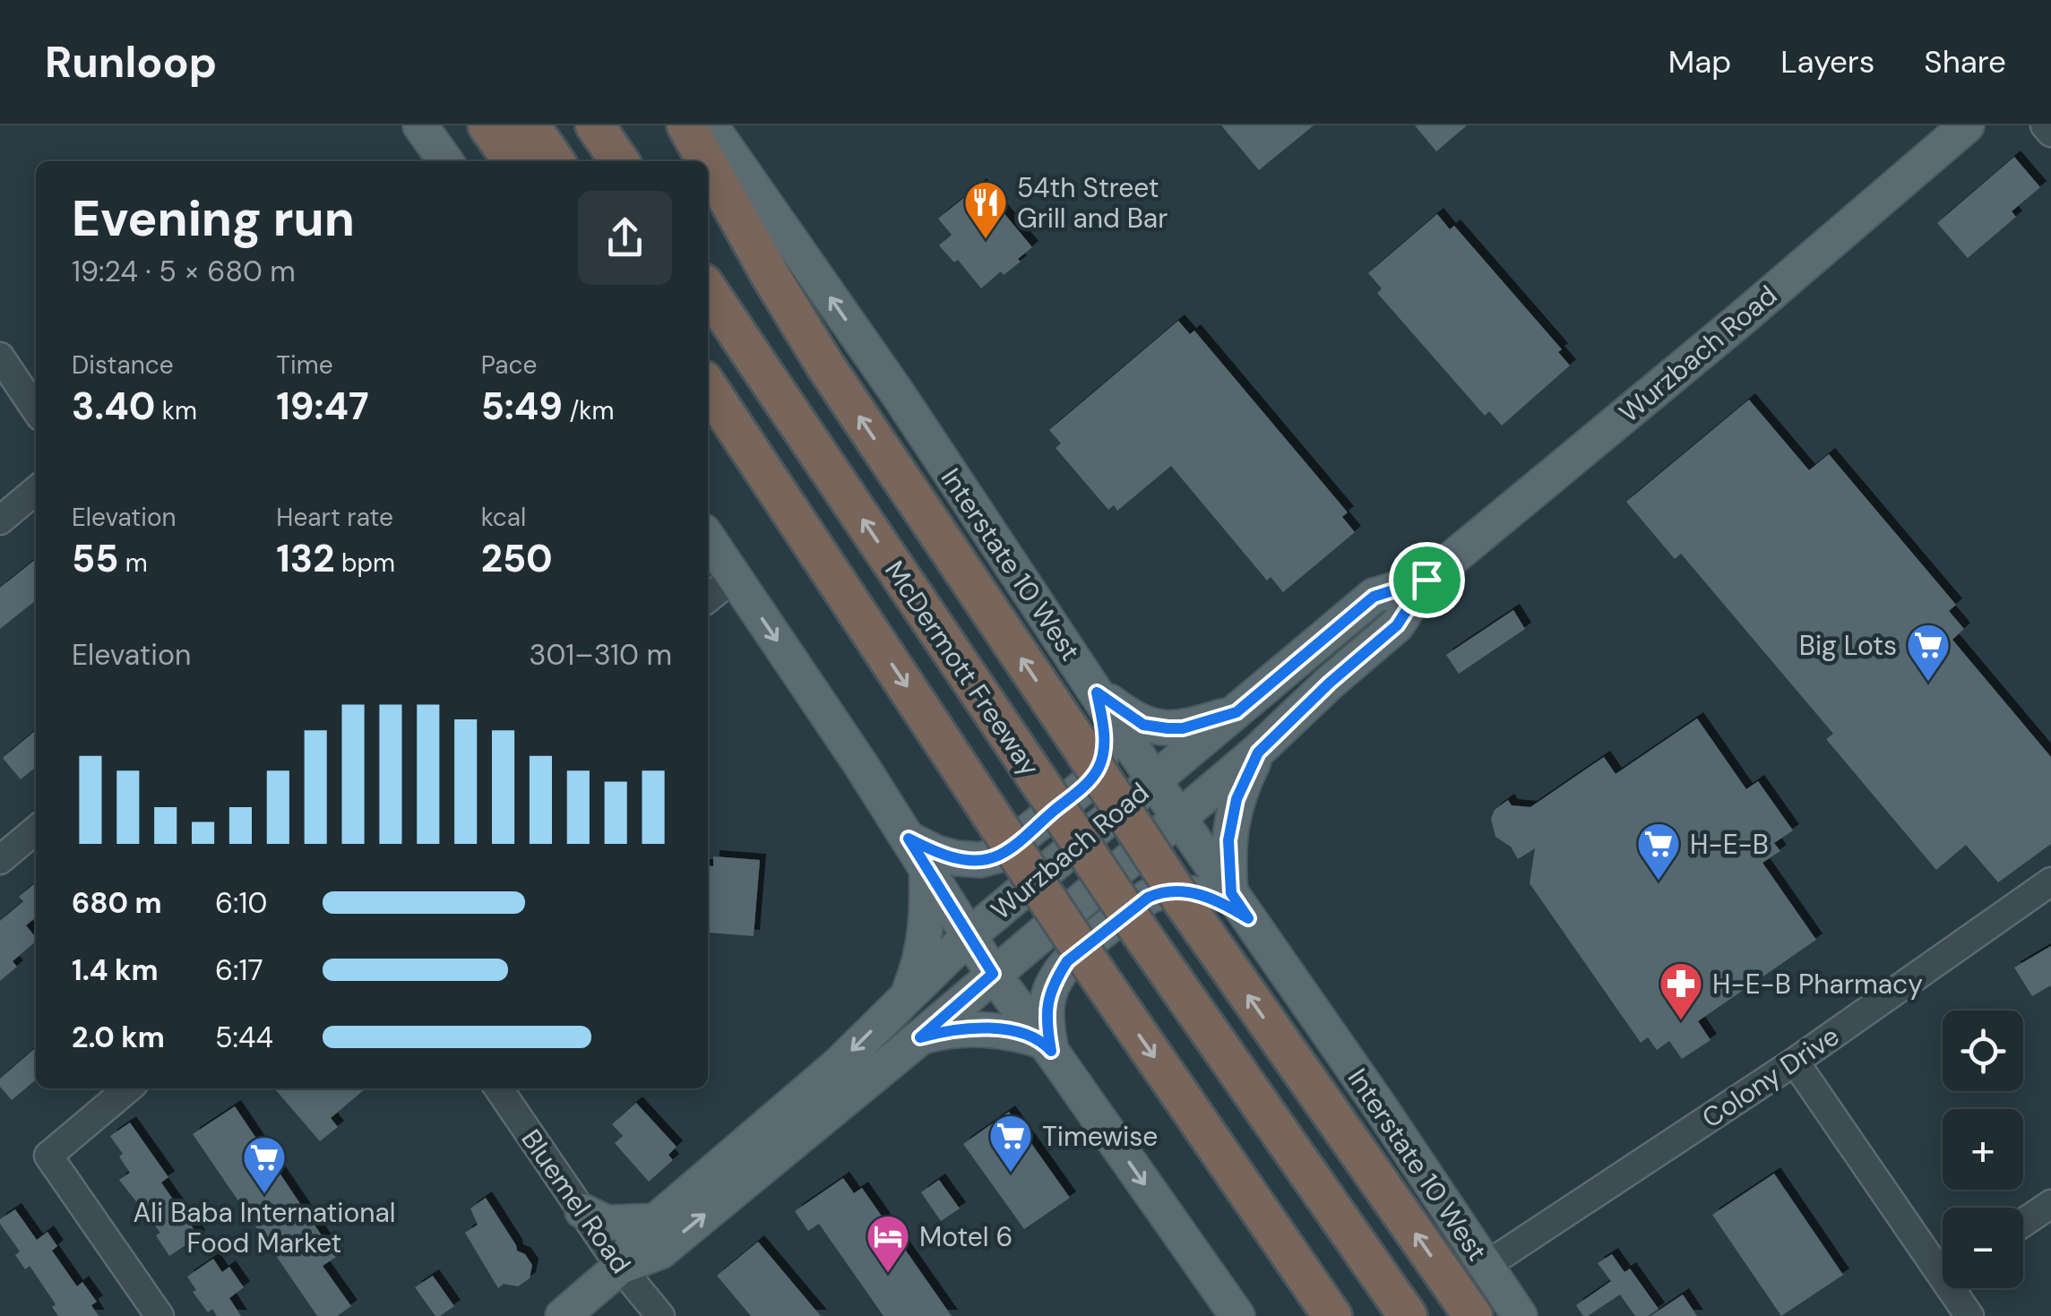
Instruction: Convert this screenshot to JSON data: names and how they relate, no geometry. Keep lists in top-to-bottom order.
{
  "streets": {
    "highway": ["McDermott Freeway"],
    "main road": ["Wurzbach Road", "Interstate 10 West"],
    "street": ["Colony Drive", "Bluemel Road"]
  },
  "crossings": [
    ["Wurzbach Road", "Interstate 10 West"],
    ["Wurzbach Road", "Bluemel Road"],
    ["Interstate 10 West", "Colony Drive"]
  ],
  "places": {
    "restaurant": ["54th Street Grill and Bar"],
    "supermarket": [
      "Big Lots",
      "H-E-B",
      "Timewise",
      "Ali Baba International Food Market"
    ],
    "pharmacy": ["H-E-B Pharmacy"],
    "hotel": ["Motel 6"]
  },
  "page": {
    "header": "Runloop",
    "nav": ["Map", "Layers", "Share"],
    "heading": ["Evening run", "19:24 · 5 × 680 m"],
    "stats": [
      ["Distance", "3.40 km"],
      ["Time", "19:47"],
      ["Pace", "5:49 /km"],
      ["Elevation", "55 m"],
      ["Heart rate", "132 bpm"],
      ["kcal", "250"]
    ],
    "chart": ["Elevation", "301–310 m"],
    "list": [
      {
        "name": "680 m",
        "note": "6:10"
      },
      {
        "name": "1.4 km",
        "note": "6:17"
      },
      {
        "name": "2.0 km",
        "note": "5:44"
      }
    ],
    "map_buttons": ["+", "−"]
  }
}
